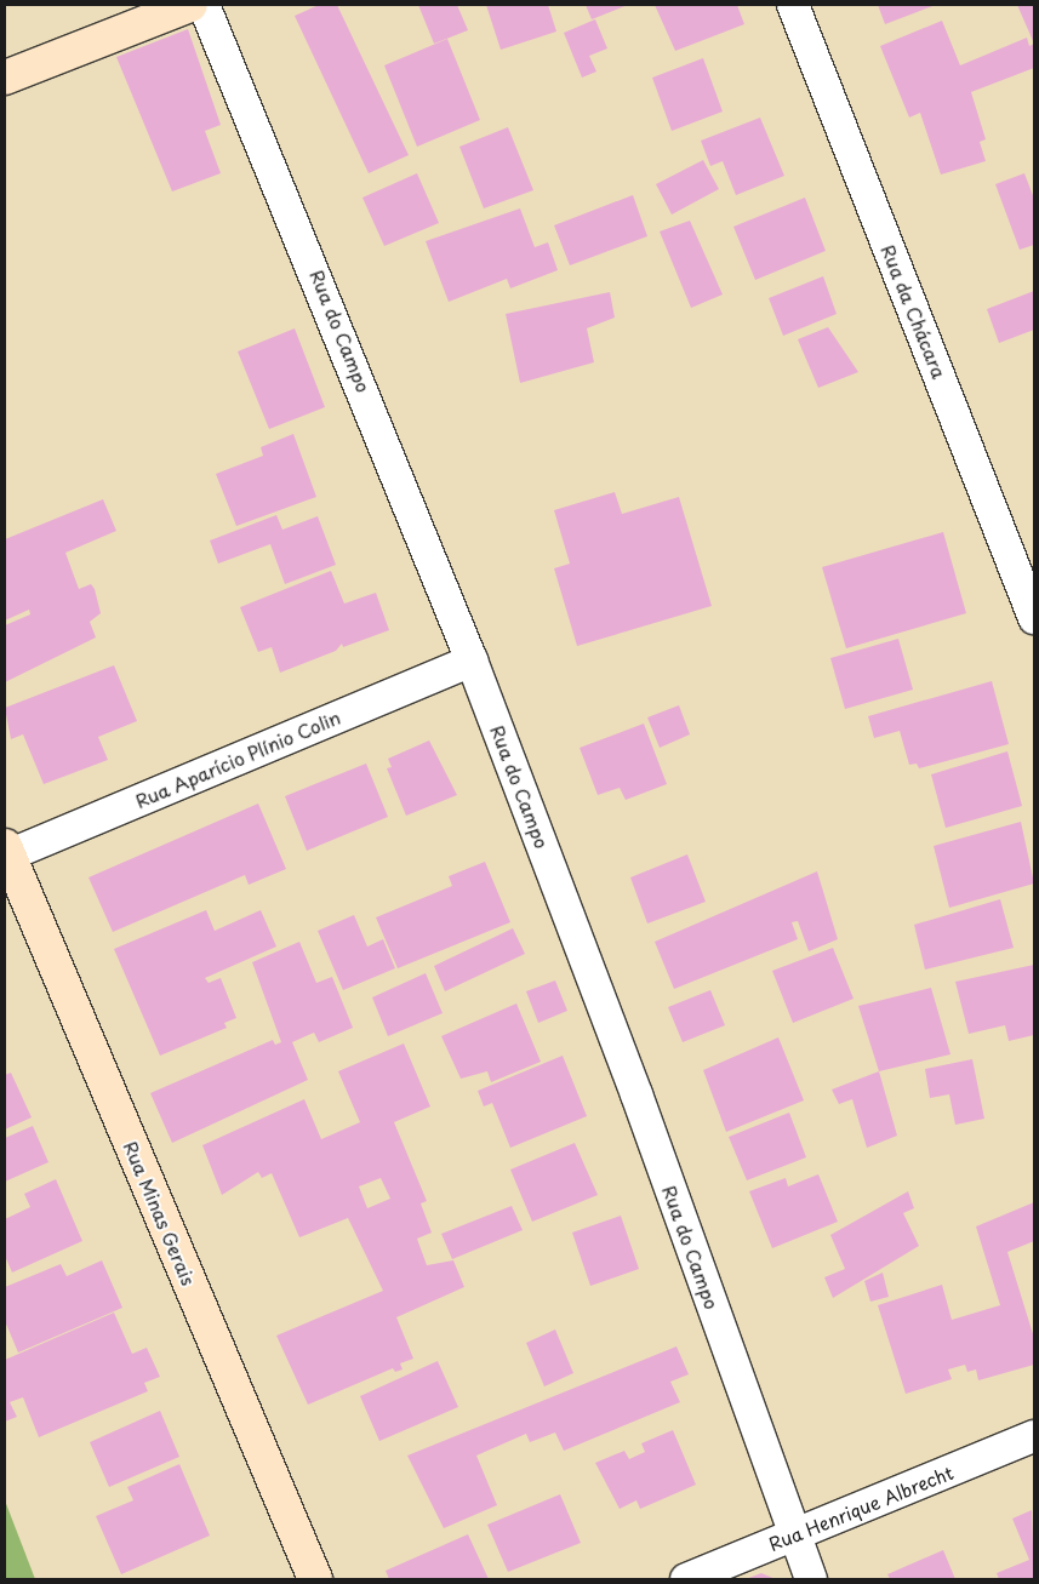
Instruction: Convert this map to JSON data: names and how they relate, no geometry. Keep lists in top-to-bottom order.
{
  "streets": {
    "main road": ["Rua Minas Gerais"],
    "street": [
      "Rua da Chácara",
      "Rua do Campo",
      "Rua Aparício Plínio Colin",
      "Rua Henrique Albrecht"
    ]
  },
  "crossings": [
    ["Rua do Campo", "Rua Aparício Plínio Colin"],
    ["Rua do Campo", "Rua Henrique Albrecht"],
    ["Rua Aparício Plínio Colin", "Rua Minas Gerais"]
  ]
}
